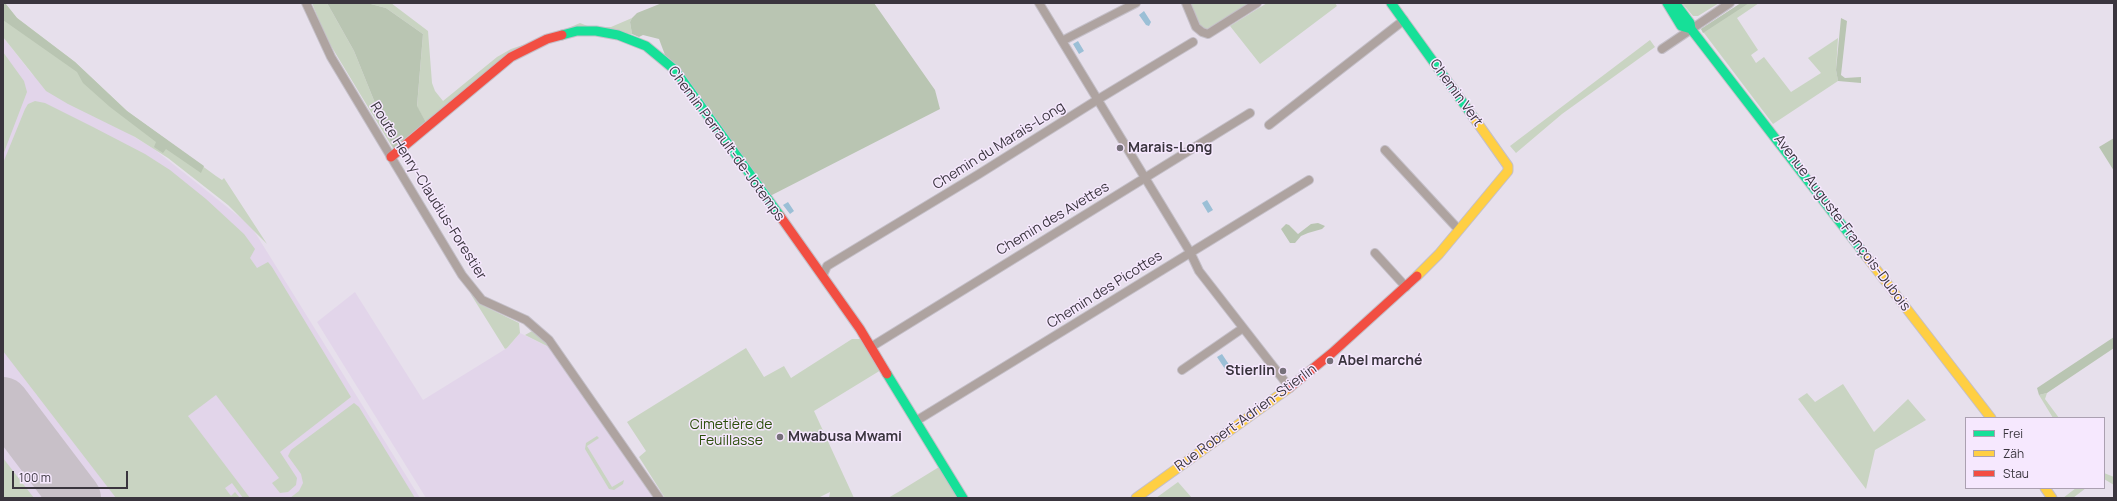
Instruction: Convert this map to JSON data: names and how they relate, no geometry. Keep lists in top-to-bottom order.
{
  "streets": {
    "street": [
      "Chemin Vert",
      "Chemin Perrault-de-Jotemps",
      "Chemin du Marais-Long",
      "Route Henry-Claudius-Forestier",
      "Chemin des Avettes",
      "Avenue Auguste-François-Dubois",
      "Chemin des Picottes",
      "Rue Robert-Adrien-Stierlin"
    ]
  },
  "crossings": [
    ["Chemin Vert", "Rue Robert-Adrien-Stierlin"],
    ["Chemin Perrault-de-Jotemps", "Chemin du Marais-Long"],
    ["Chemin Perrault-de-Jotemps", "Route Henry-Claudius-Forestier"],
    ["Chemin Perrault-de-Jotemps", "Chemin des Avettes"],
    ["Chemin Perrault-de-Jotemps", "Chemin des Picottes"]
  ],
  "parks": ["Cimetière de Feuillasse"],
  "places": [
    "Marais-Long",
    "Abel marché",
    "Stierlin",
    "Mwabusa Mwami"
  ],
  "legend": ["Frei", "Zäh", "Stau"],
  "scale_bar": "100 m"
}
